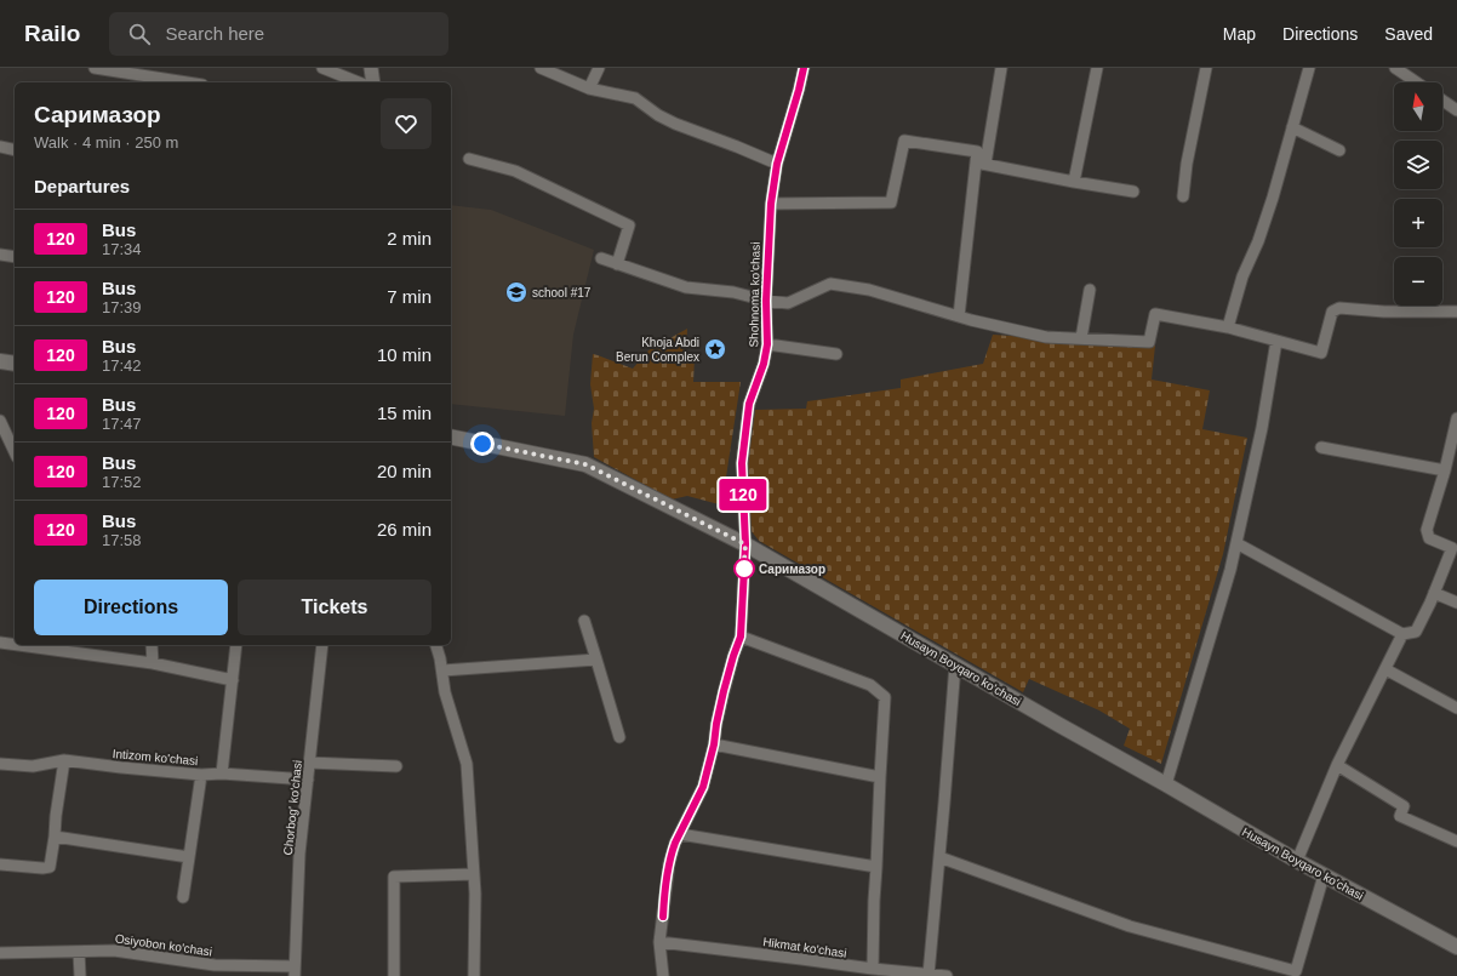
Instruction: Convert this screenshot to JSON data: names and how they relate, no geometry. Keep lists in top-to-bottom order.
{
  "streets": {
    "main road": ["Husayn Boyqaro ko'chasi"],
    "street": [
      "Shohnoma ko'chasi",
      "Intizom ko'chasi",
      "Сhorbog' ko'chasi",
      "Osiyobon ko'chasi",
      "Hikmat ko'chasi"
    ]
  },
  "crossings": [
    ["Shohnoma ko'chasi", "Husayn Boyqaro ko'chasi"],
    ["Shohnoma ko'chasi", "Hikmat ko'chasi"],
    ["Intizom ko'chasi", "Сhorbog' ko'chasi"],
    ["Сhorbog' ko'chasi", "Osiyobon ko'chasi"]
  ],
  "places": {
    "school or university": ["school #17"],
    "place": ["Khoja Abdi Berun Complex"],
    "other": ["Саримазор"]
  },
  "lines": ["bus line 120"],
  "north": "top",
  "page": {
    "header": "Railo",
    "search": "Search here",
    "nav": ["Map", "Directions", "Saved"],
    "on_map": "120",
    "map_buttons": ["+", "−"],
    "heading": [
      ["Саримазор", "Walk · 4 min · 250 m"],
      "Departures"
    ],
    "list": [
      {
        "mark": "120",
        "name": "Bus",
        "note": "17:34",
        "value": "2 min"
      },
      {
        "mark": "120",
        "name": "Bus",
        "note": "17:39",
        "value": "7 min"
      },
      {
        "mark": "120",
        "name": "Bus",
        "note": "17:42",
        "value": "10 min"
      },
      {
        "mark": "120",
        "name": "Bus",
        "note": "17:47",
        "value": "15 min"
      },
      {
        "mark": "120",
        "name": "Bus",
        "note": "17:52",
        "value": "20 min"
      },
      {
        "mark": "120",
        "name": "Bus",
        "note": "17:58",
        "value": "26 min"
      }
    ],
    "buttons": ["Directions", "Tickets"]
  }
}
